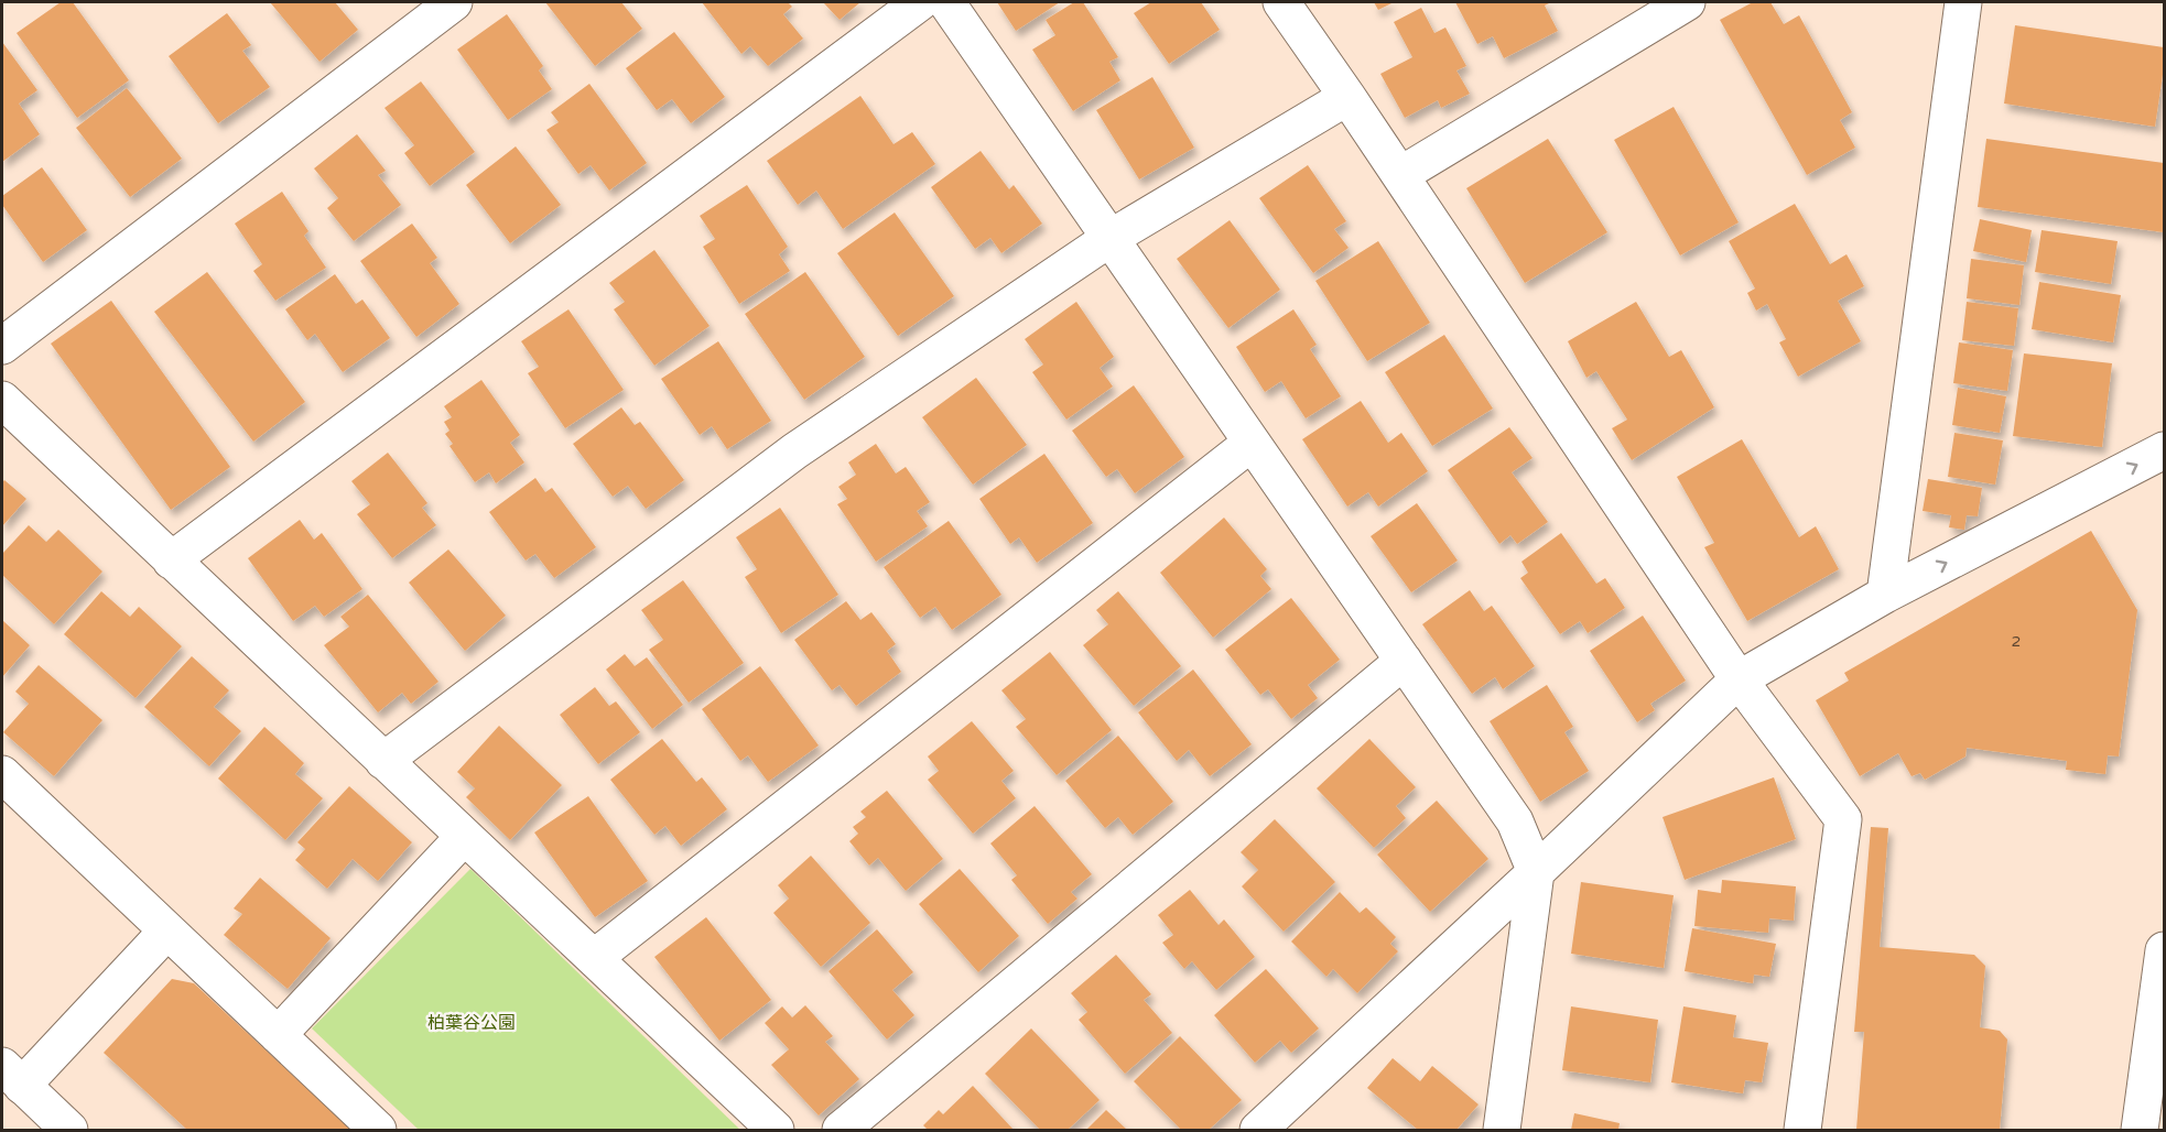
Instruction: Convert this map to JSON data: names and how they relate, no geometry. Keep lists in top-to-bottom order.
{
  "parks": ["柏葉谷公園"],
  "house_numbers": ["2"]
}
